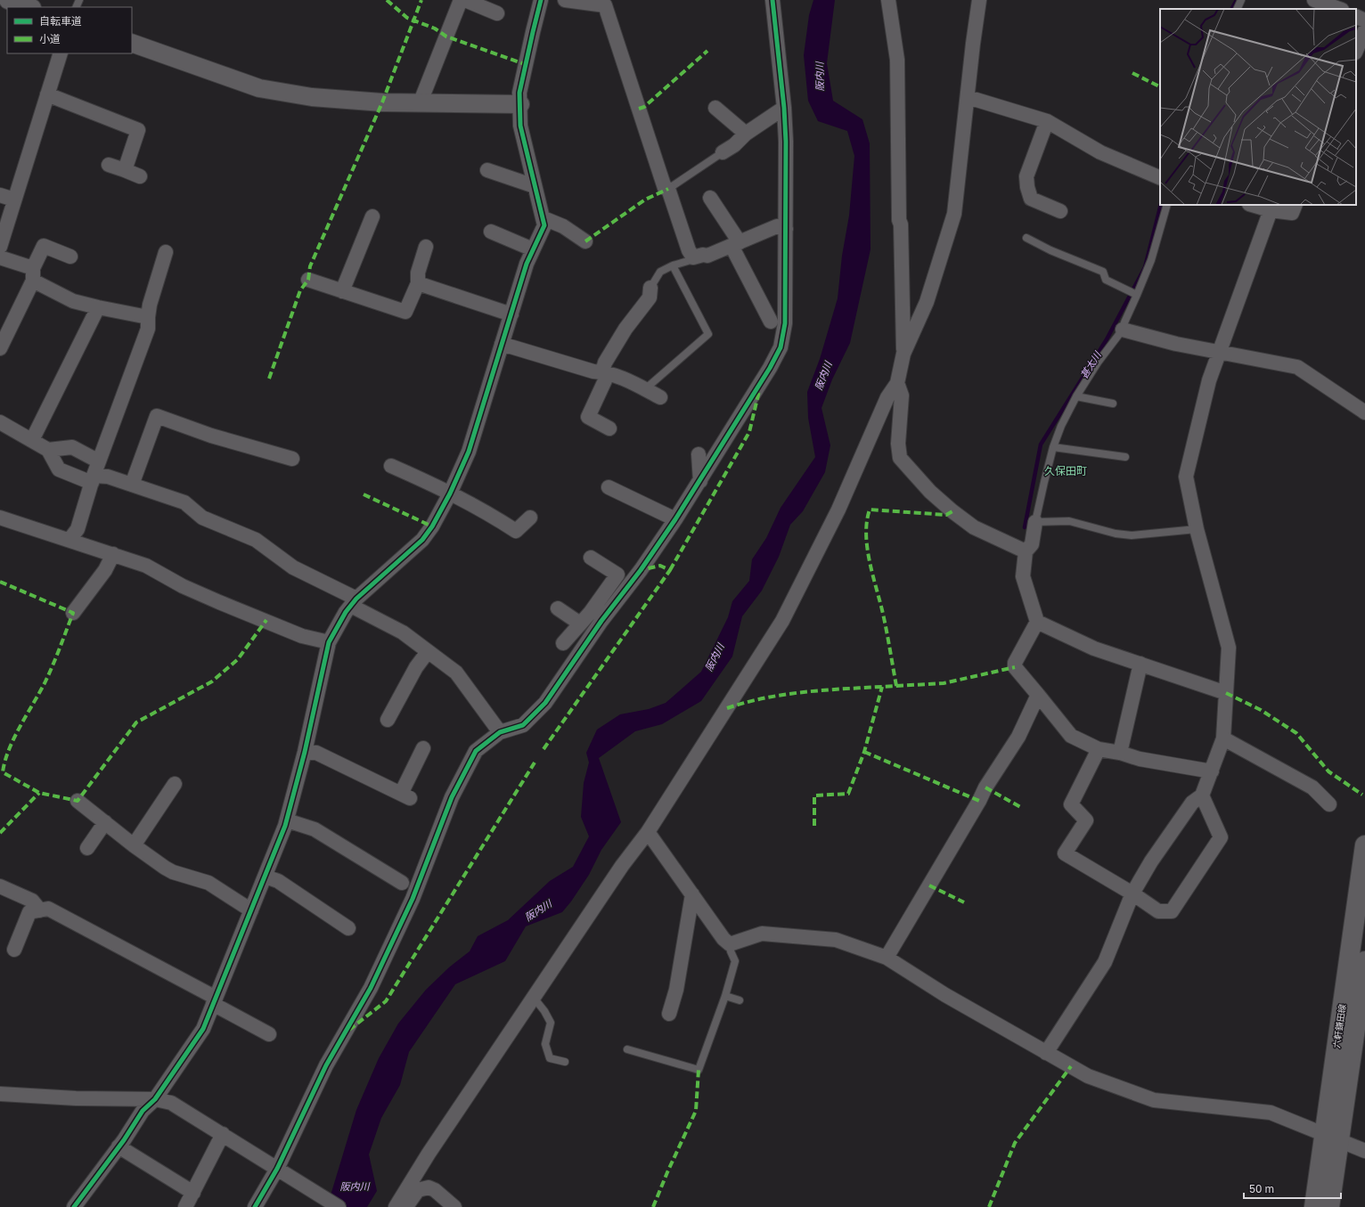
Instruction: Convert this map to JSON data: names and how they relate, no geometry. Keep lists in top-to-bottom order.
{
  "streets": {
    "main road": ["六軒鎌田線"]
  },
  "districts": ["久保田町"],
  "water": ["阪内川", "甚太川"],
  "legend": ["自転車道", "小道"],
  "scale_bar": "50 m"
}
